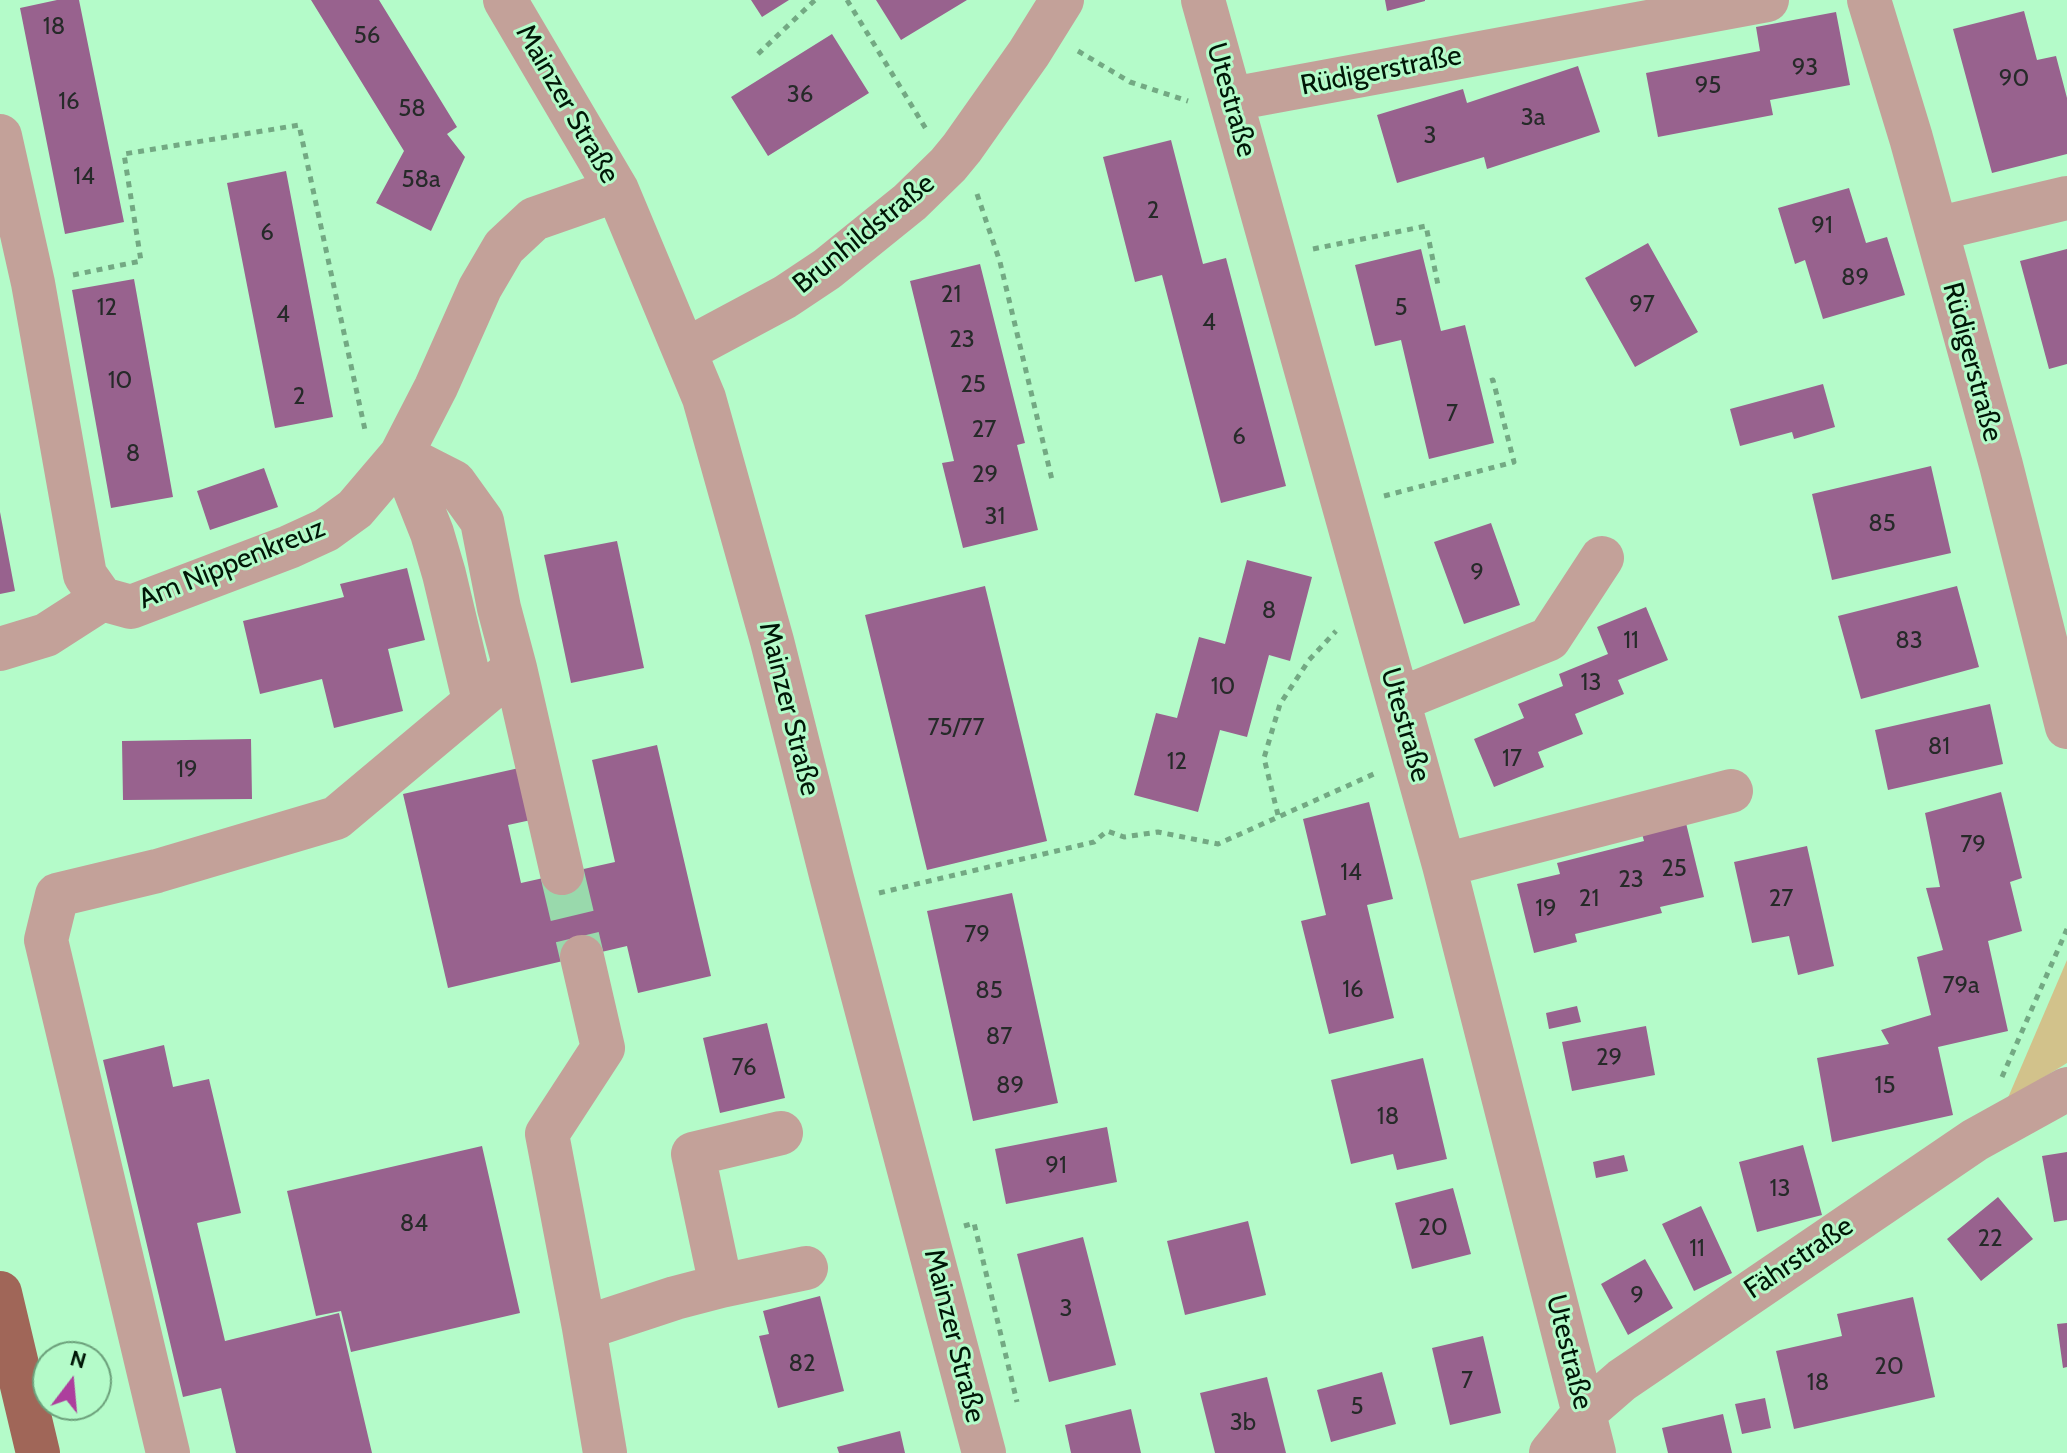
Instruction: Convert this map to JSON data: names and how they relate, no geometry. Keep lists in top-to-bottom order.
{
  "streets": {
    "street": [
      "Rüdigerstraße",
      "Utestraße",
      "Mainzer Straße",
      "Brunhildstraße",
      "Am Nippenkreuz",
      "Fährstraße"
    ]
  },
  "crossings": [
    ["Rüdigerstraße", "Utestraße"],
    ["Utestraße", "Fährstraße"],
    ["Mainzer Straße", "Brunhildstraße"],
    ["Mainzer Straße", "Am Nippenkreuz"]
  ],
  "house_numbers": [
    "18",
    "56",
    "93",
    "90",
    "95",
    "36",
    "16",
    "58",
    "3a",
    "3",
    "14",
    "58a",
    "2",
    "91",
    "6",
    "89",
    "21",
    "97",
    "12",
    "5",
    "4",
    "4",
    "23",
    "10",
    "25",
    "2",
    "7",
    "27",
    "6",
    "8",
    "29",
    "31",
    "85",
    "9",
    "8",
    "11",
    "83",
    "13",
    "10",
    "75/77",
    "81",
    "17",
    "12",
    "19",
    "79",
    "25",
    "14",
    "23",
    "21",
    "27",
    "19",
    "79",
    "79a",
    "16",
    "85",
    "87",
    "29",
    "76",
    "89",
    "15",
    "18",
    "91",
    "13",
    "84",
    "20",
    "22",
    "11",
    "9",
    "3",
    "82",
    "20",
    "7",
    "18",
    "5",
    "3b"
  ],
  "north": "top"
}
